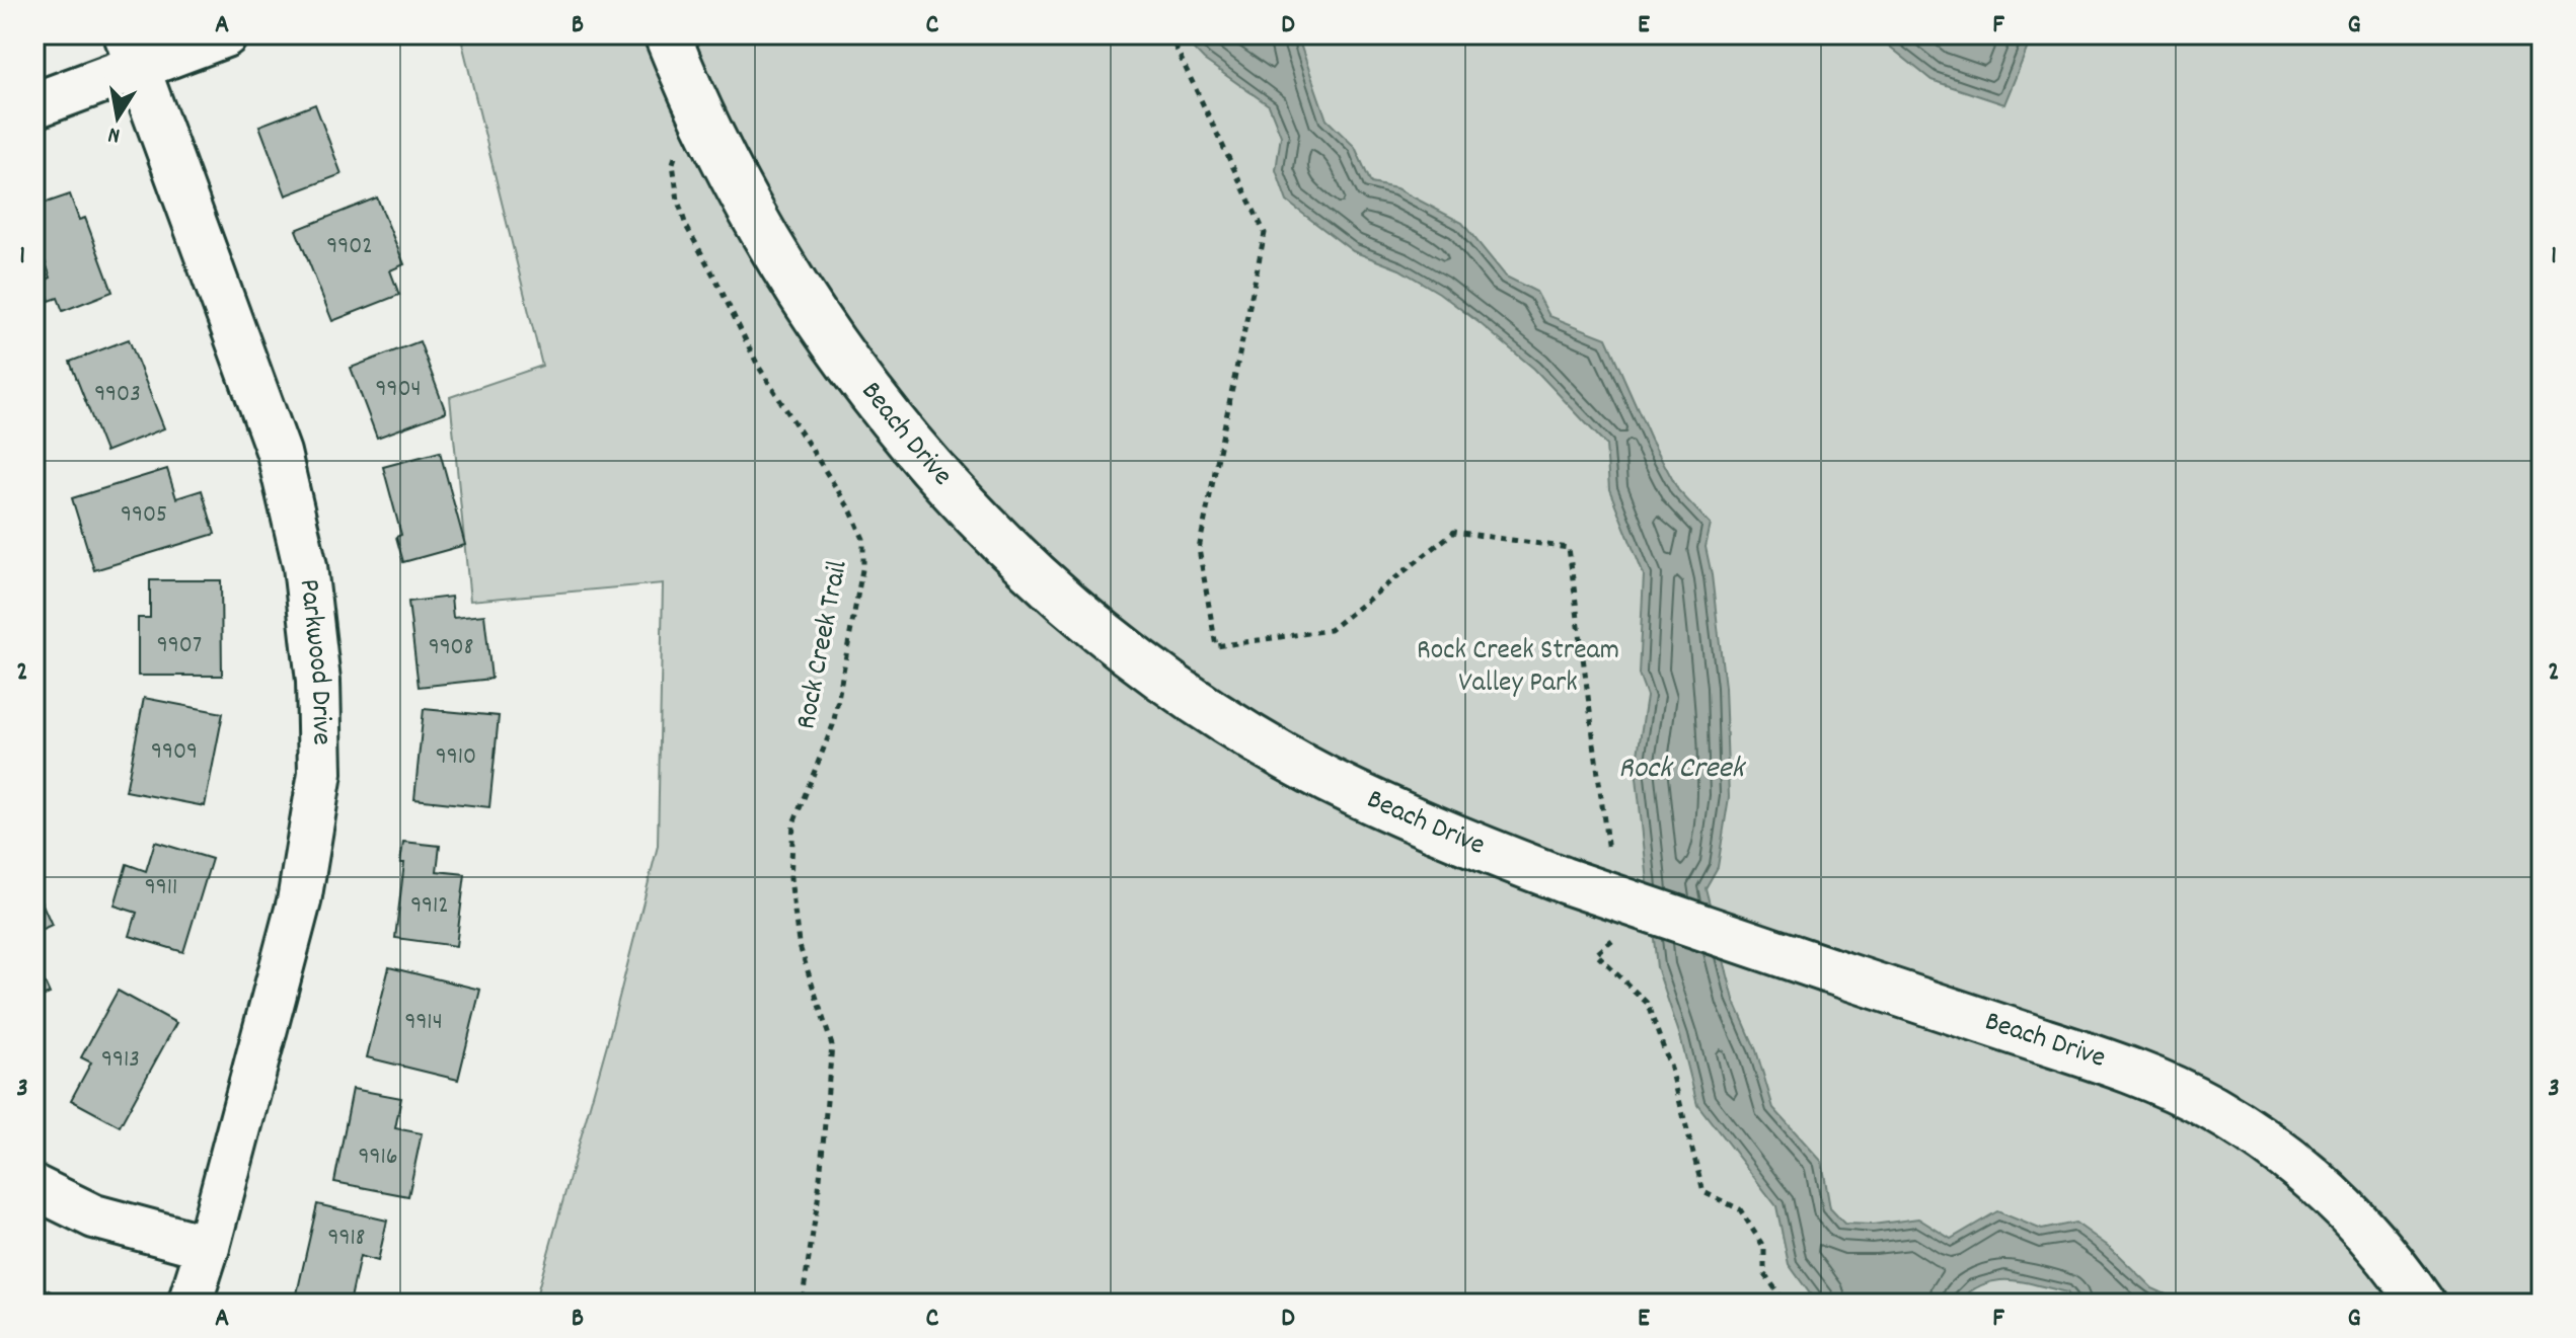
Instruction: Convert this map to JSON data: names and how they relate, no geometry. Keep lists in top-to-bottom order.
{
  "streets": {
    "street": ["Beach Drive", "Parkwood Drive"],
    "path": ["Rock Creek Trail"]
  },
  "water": ["Rock Creek"],
  "parks": ["Rock Creek Stream Valley Park"],
  "house_numbers": [
    "9902",
    "9904",
    "9903",
    "9905",
    "9907",
    "9908",
    "9909",
    "9910",
    "9911",
    "9912",
    "9914",
    "9913",
    "9916",
    "9918"
  ],
  "north": "bottom",
  "grid": {
    "columns": [
      "A",
      "B",
      "C",
      "D",
      "E",
      "F",
      "G"
    ],
    "rows": ["1", "2", "3"]
  }
}
